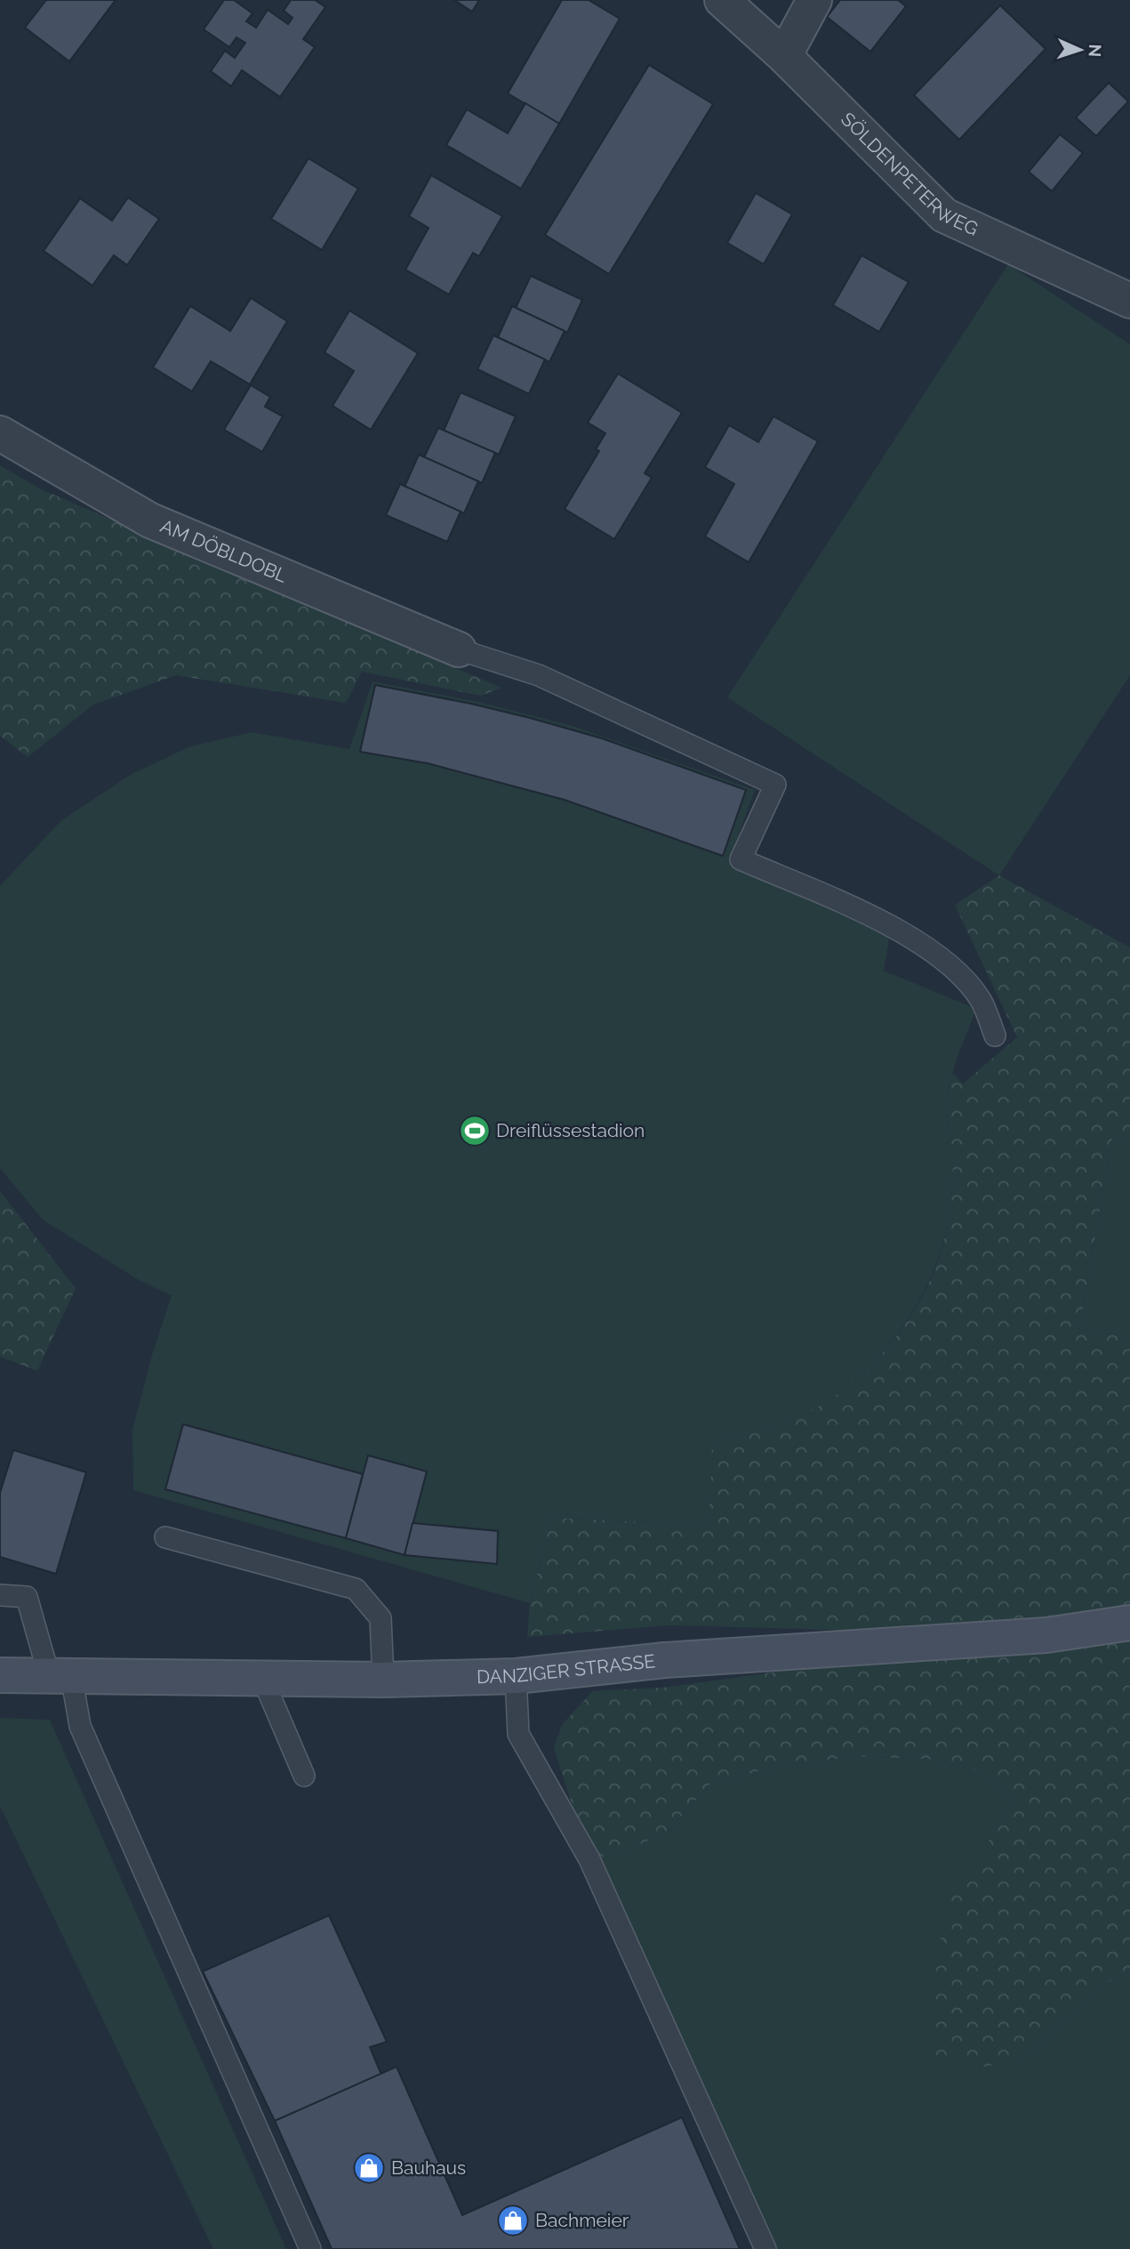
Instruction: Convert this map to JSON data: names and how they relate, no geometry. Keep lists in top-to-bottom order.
{
  "streets": {
    "street": ["SÖLDENPETERWEG", "AM DÖBLDOBL", "DANZIGER STRASSE"]
  },
  "places": {
    "sports": ["Dreiflüssestadion"],
    "shop": ["Bauhaus", "Bachmeier"]
  },
  "north": "right"
}
